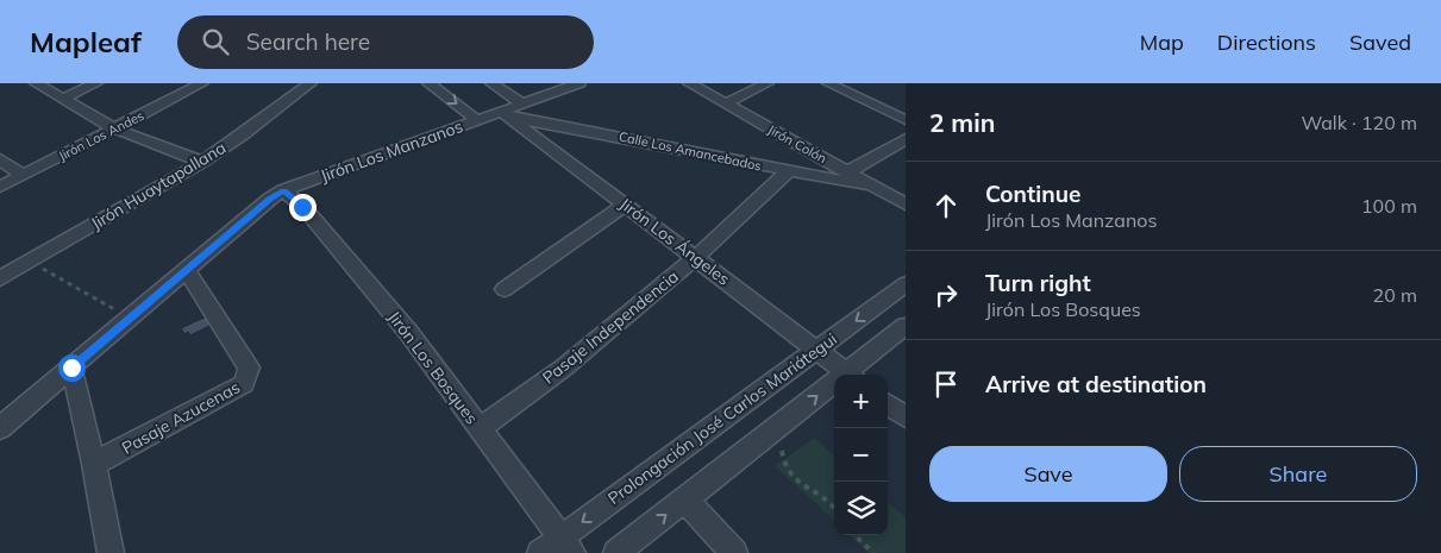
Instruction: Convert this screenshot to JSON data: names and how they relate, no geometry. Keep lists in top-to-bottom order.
{
  "streets": {
    "street": [
      "Jirón Los Andes",
      "Jirón Colón",
      "Jirón Los Manzanos",
      "Calle Los Amancebados",
      "Jirón Huaytapallana",
      "Jirón Los Ángeles",
      "Pasaje Independencia",
      "Jirón Los Bosques",
      "Pasaje Azucenas",
      "Prolongación José Carlos Mariátegui"
    ]
  },
  "crossings": [
    ["Jirón Colón", "Calle Los Amancebados"],
    ["Jirón Los Manzanos", "Calle Los Amancebados"],
    ["Jirón Los Manzanos", "Jirón Los Ángeles"],
    ["Jirón Los Manzanos", "Jirón Los Bosques"],
    ["Jirón Los Manzanos", "Pasaje Azucenas"],
    ["Calle Los Amancebados", "Jirón Los Ángeles"],
    ["Calle Los Amancebados", "Pasaje Independencia"],
    ["Jirón Los Ángeles", "Pasaje Independencia"],
    ["Jirón Los Ángeles", "Prolongación José Carlos Mariátegui"],
    ["Pasaje Independencia", "Jirón Los Bosques"],
    ["Jirón Los Bosques", "Prolongación José Carlos Mariátegui"]
  ],
  "page": {
    "header": "Mapleaf",
    "search": "Search here",
    "nav": ["Map", "Directions", "Saved"],
    "heading": ["2 min", "Walk · 120 m"],
    "list": [
      ["Continue", "Jirón Los Manzanos", "100 m"],
      ["Turn right", "Jirón Los Bosques", "20 m"],
      "Arrive at destination"
    ],
    "map_buttons": ["+", "−"],
    "buttons": ["Save", "Share"]
  }
}
